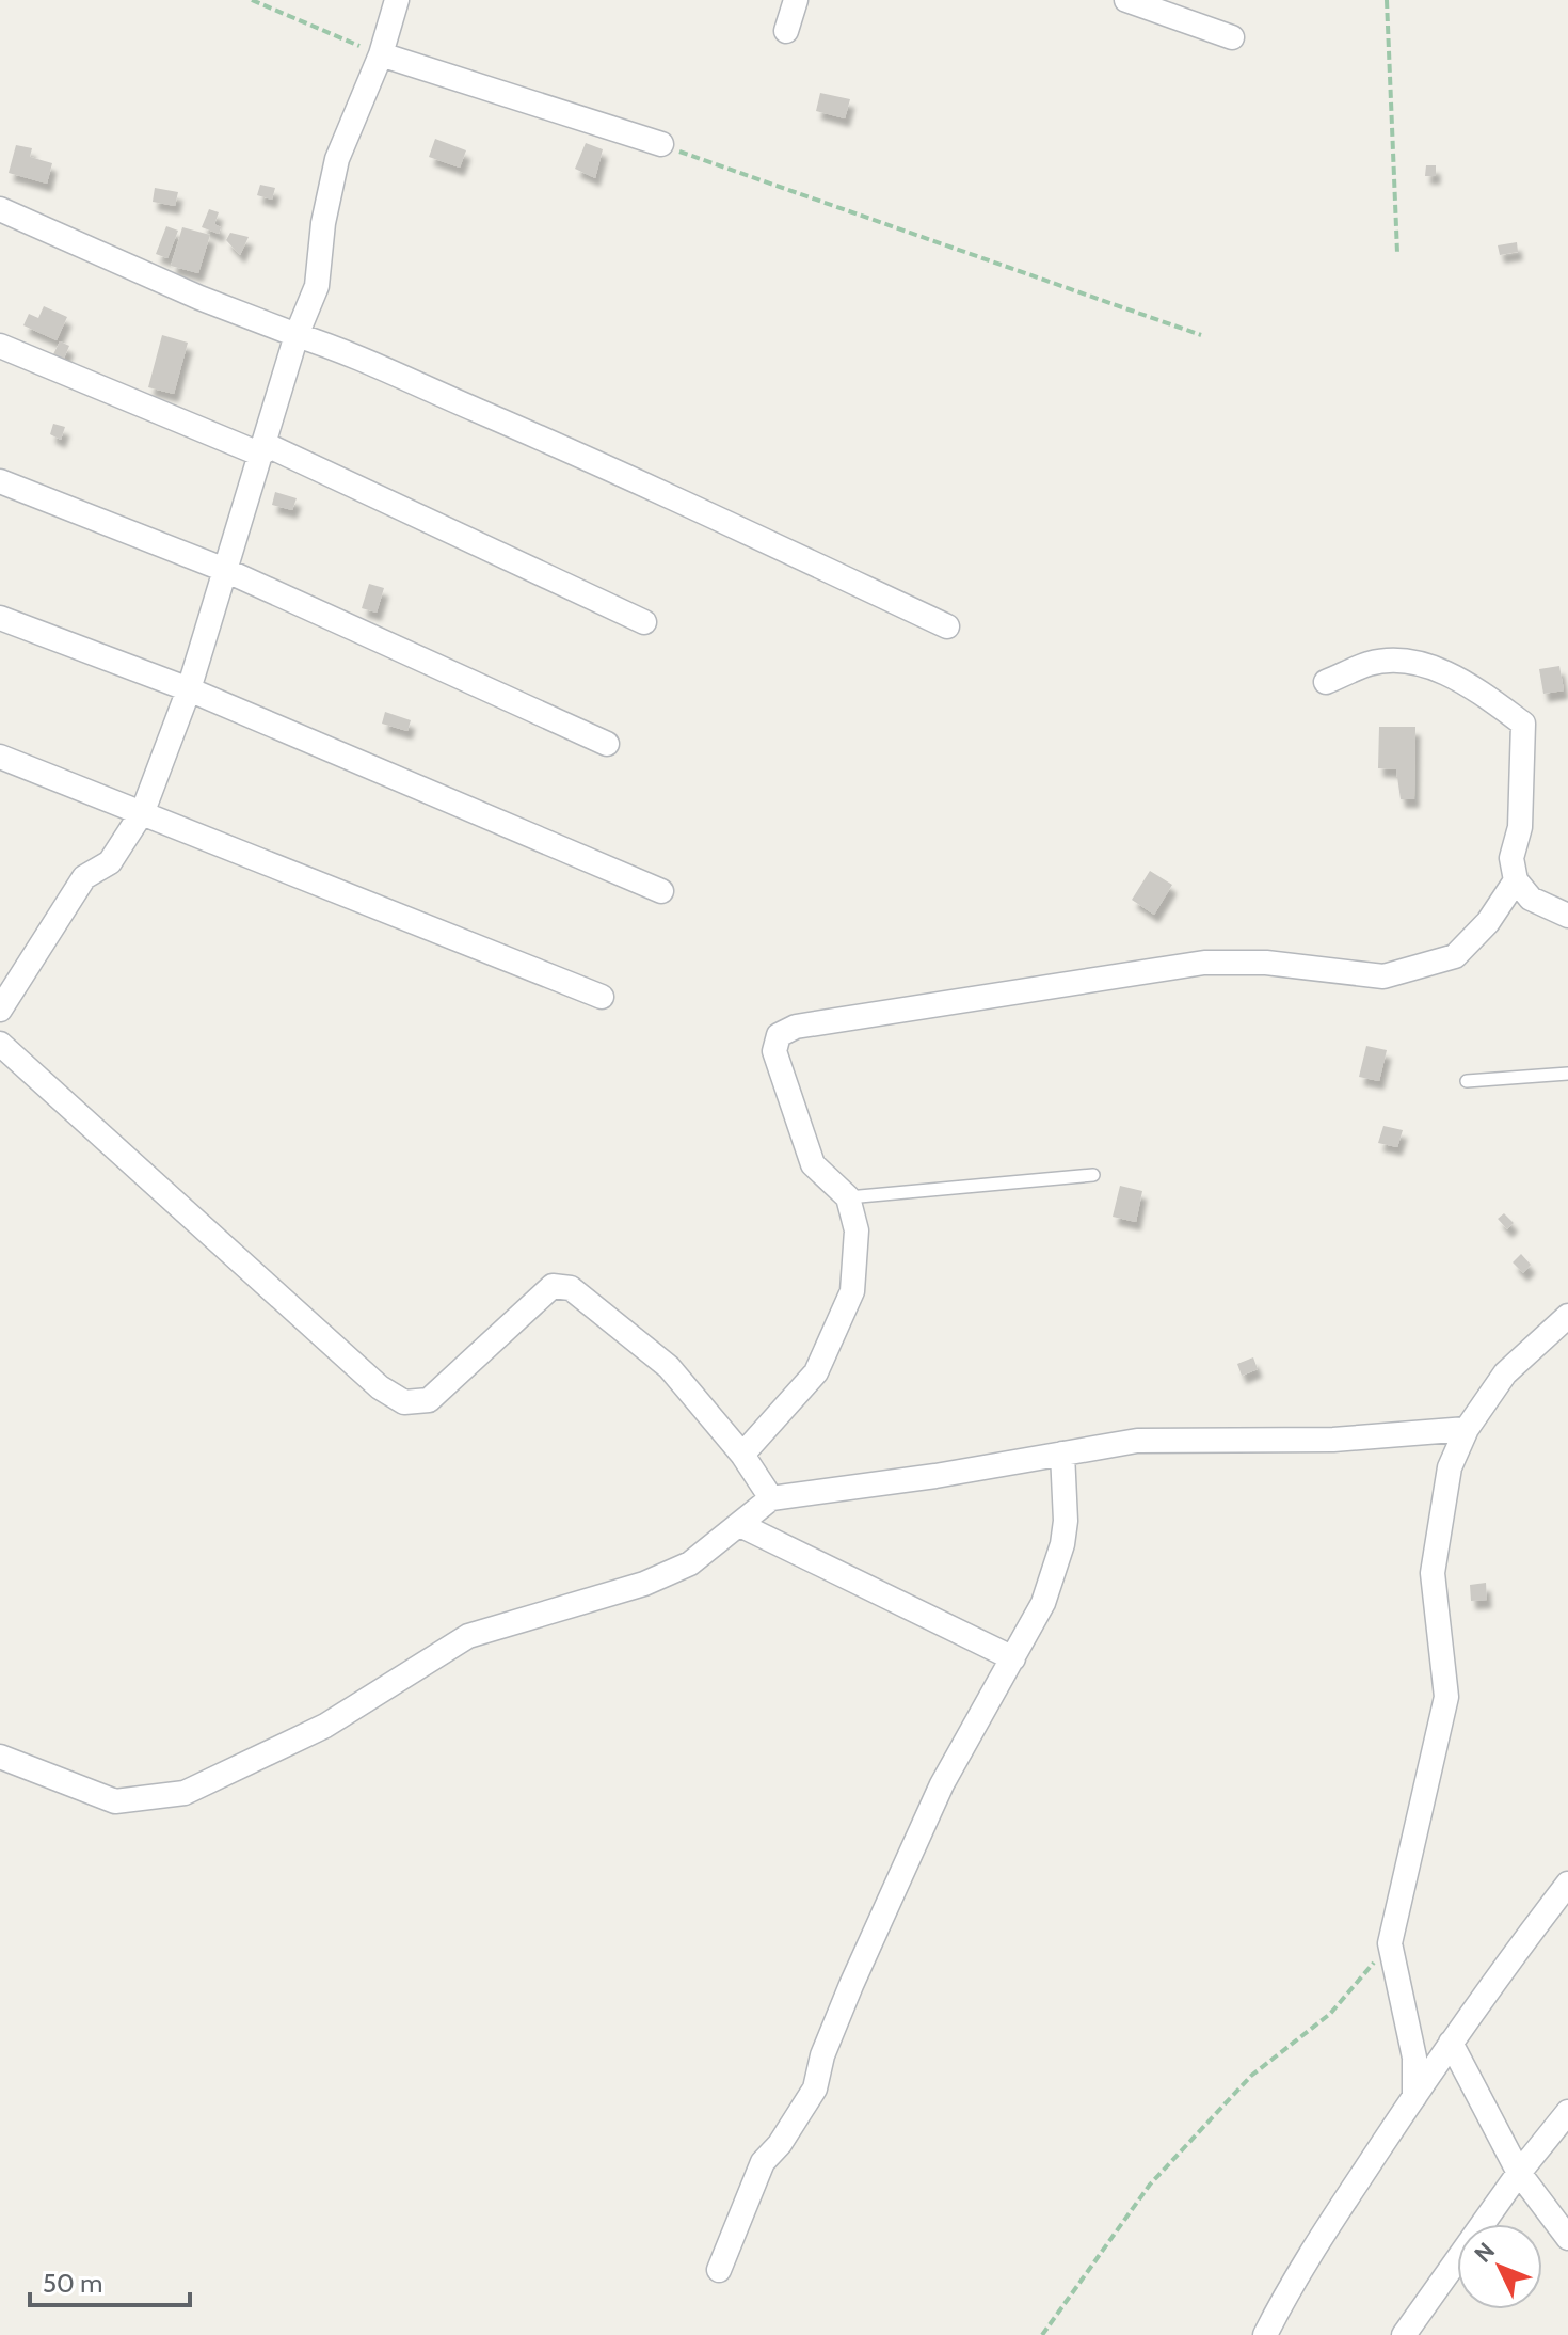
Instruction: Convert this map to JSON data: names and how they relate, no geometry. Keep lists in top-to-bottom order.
{
  "scale_bar": "50 m",
  "north": "top left"
}
